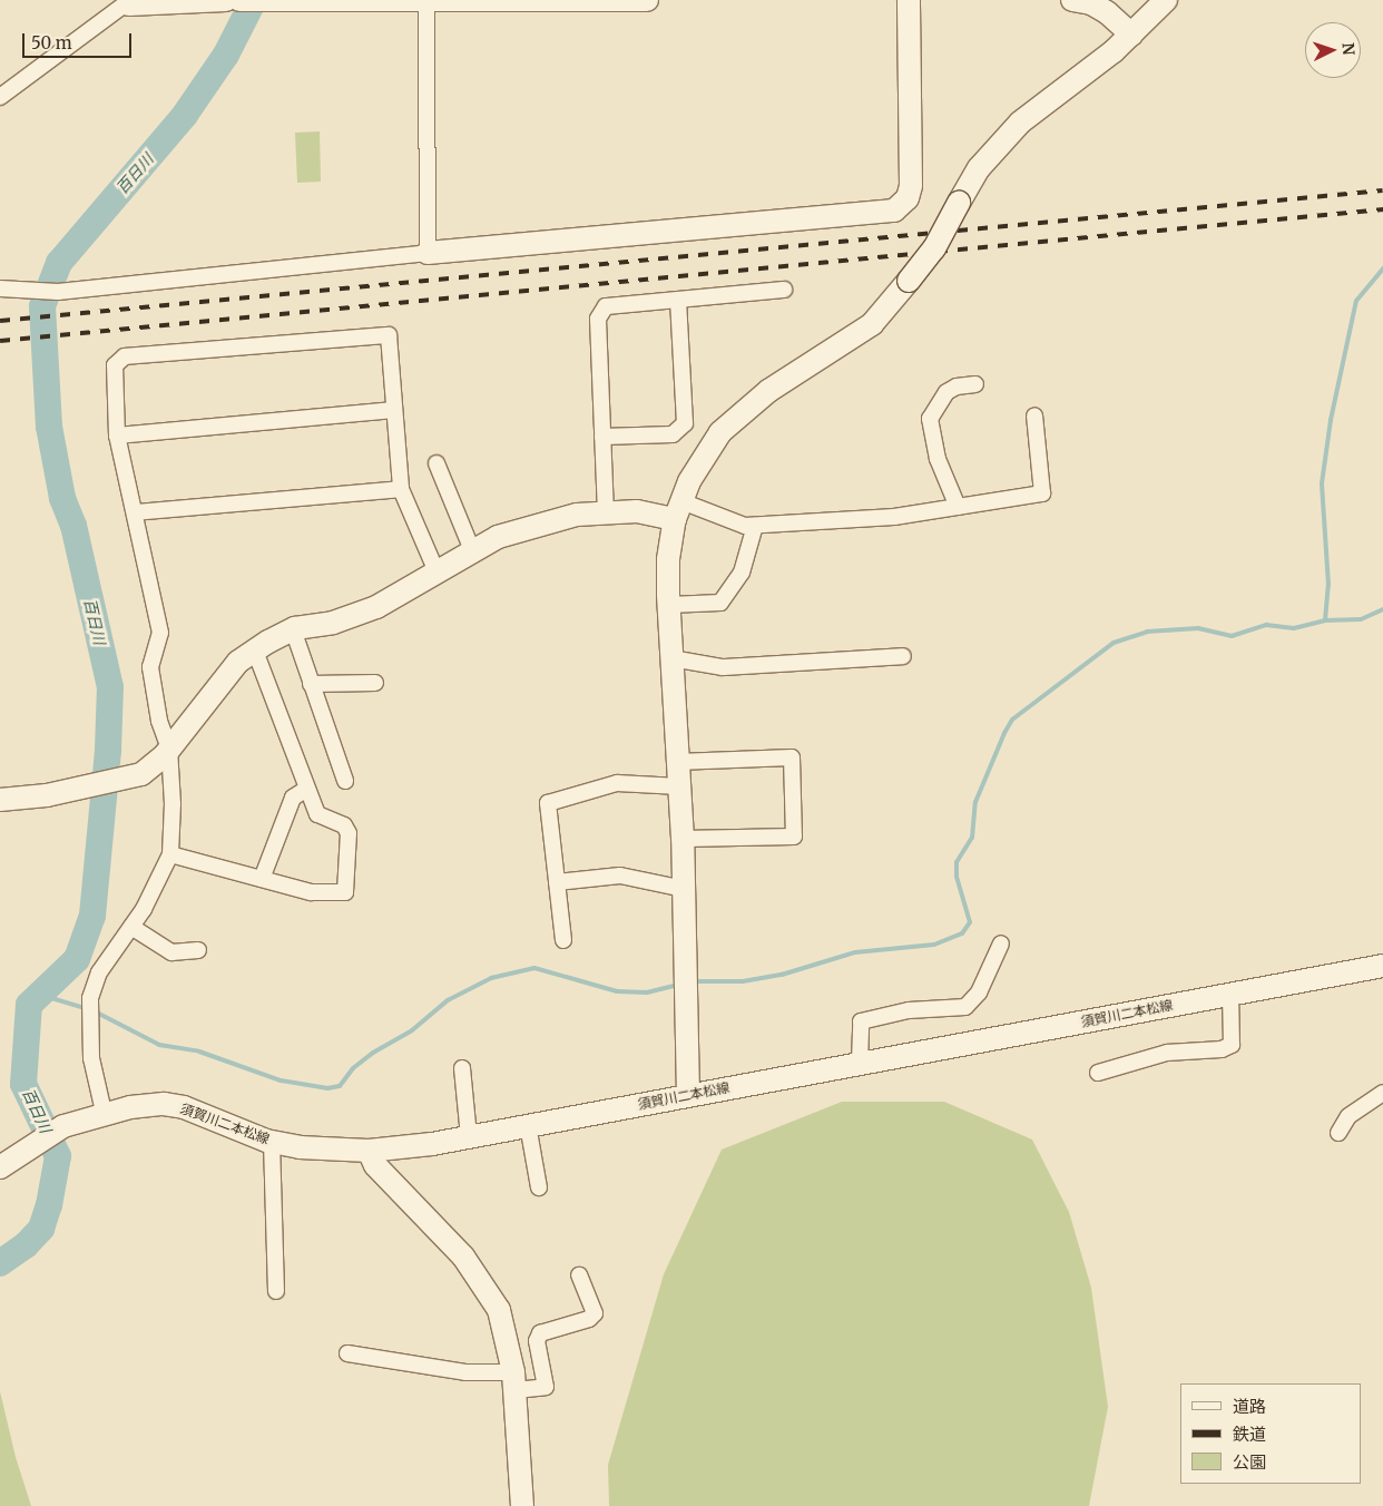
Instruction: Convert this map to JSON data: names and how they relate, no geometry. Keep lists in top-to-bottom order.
{
  "streets": {
    "street": ["須賀川二本松線"]
  },
  "water": ["百日川"],
  "legend": ["道路", "鉄道", "公園"],
  "scale_bar": "50 m",
  "north": "right"
}
